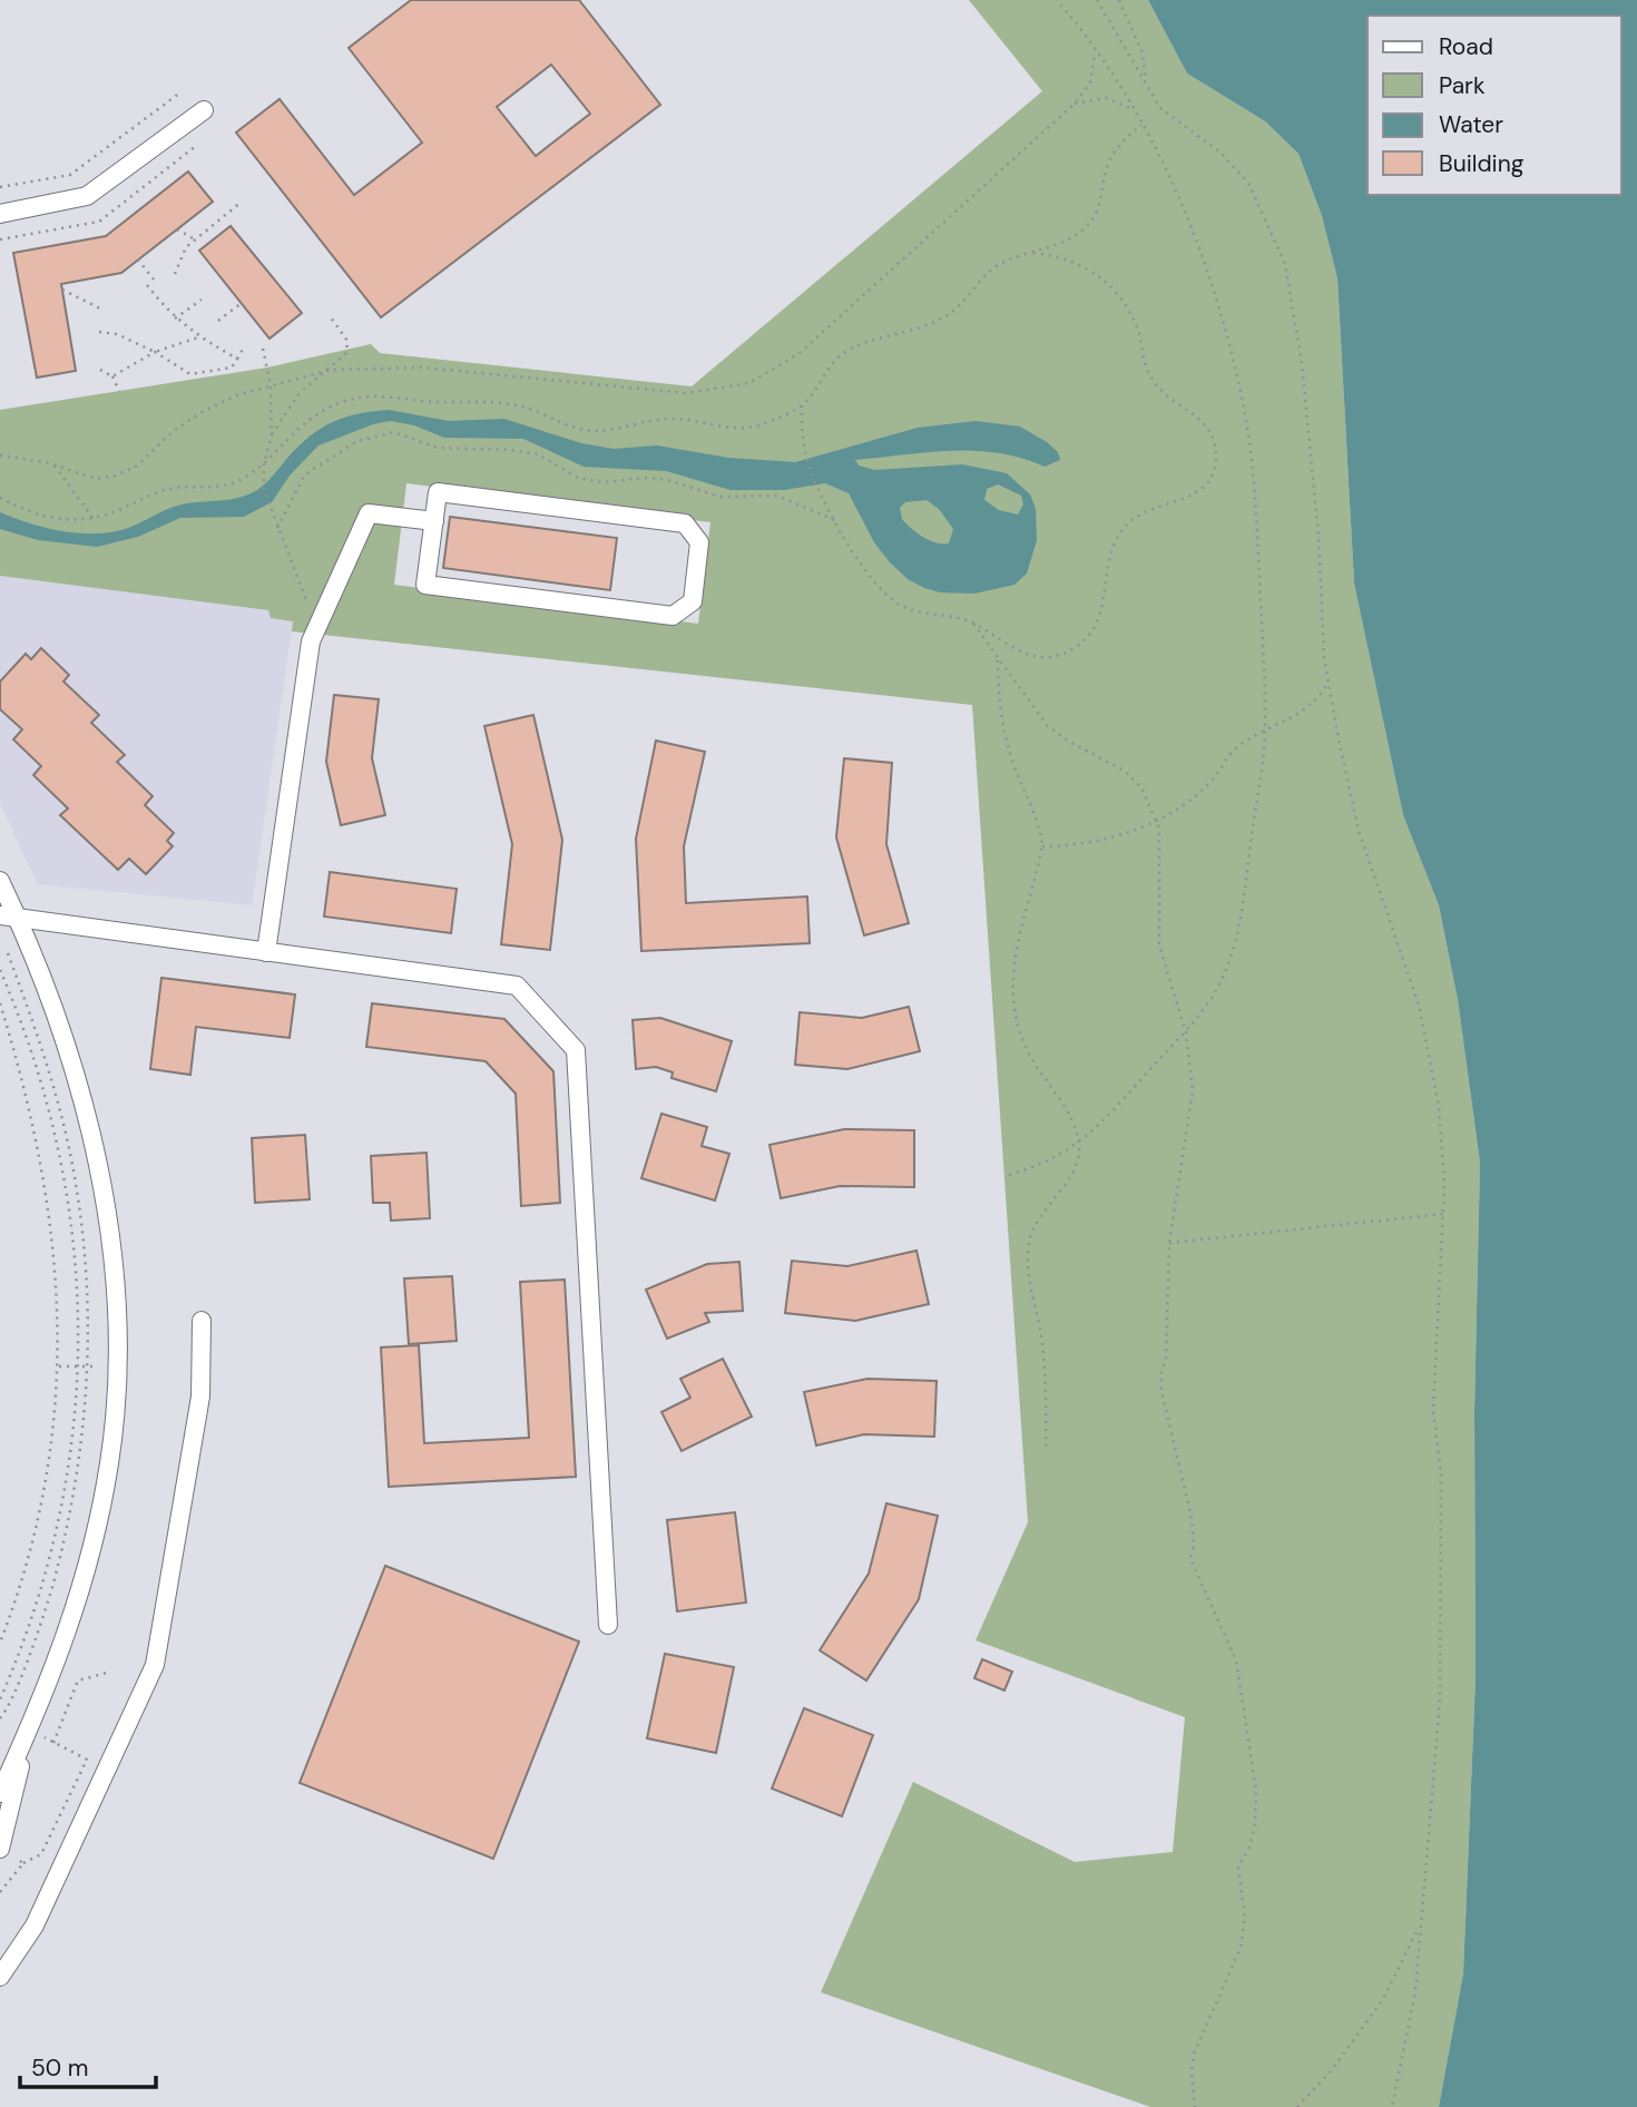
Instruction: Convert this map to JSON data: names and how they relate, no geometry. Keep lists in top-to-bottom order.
{
  "legend": [
    "Road",
    "Park",
    "Water",
    "Building"
  ],
  "scale_bar": "50 m"
}
